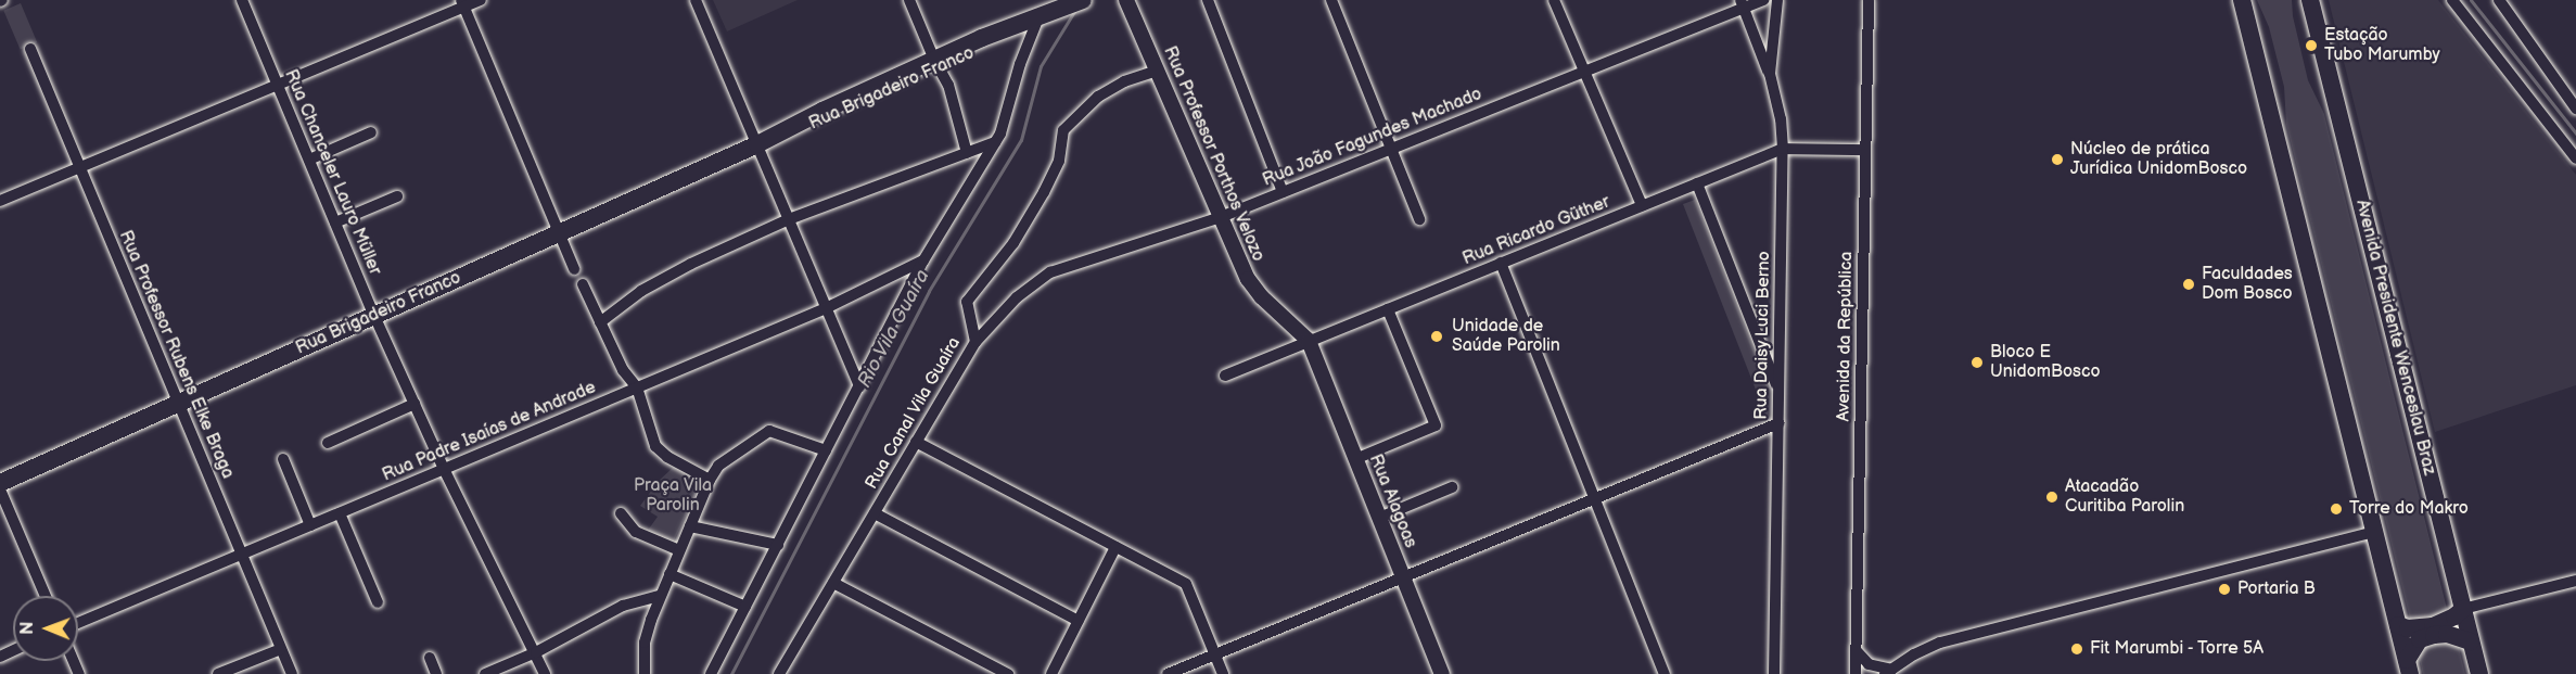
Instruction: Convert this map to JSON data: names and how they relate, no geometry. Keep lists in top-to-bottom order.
{
  "streets": {
    "main road": ["Rua Brigadeiro Franco", "Avenida Presidente Wenceslau Braz"],
    "street": [
      "Rua João Fagundes Machado",
      "Rua Professor Porthos Velozo",
      "Rua Chanceler Lauro Müller",
      "Rua Ricardo Güther",
      "Rua Daisy Luci Berno",
      "Avenida da República",
      "Rua Professor Rubens Elke Braga",
      "Rua Canal Vila Guaíra",
      "Rua Padre Isaías de Andrade",
      "Rua Alagoas"
    ]
  },
  "crossings": [
    ["Rua Brigadeiro Franco", "Rua Chanceler Lauro Müller"],
    ["Rua Brigadeiro Franco", "Rua Professor Rubens Elke Braga"],
    ["Rua João Fagundes Machado", "Rua Professor Porthos Velozo"],
    ["Rua João Fagundes Machado", "Rua Canal Vila Guaíra"],
    ["Rua Professor Porthos Velozo", "Rua Ricardo Güther"],
    ["Rua Professor Porthos Velozo", "Rua Canal Vila Guaíra"],
    ["Rua Professor Porthos Velozo", "Rua Alagoas"],
    ["Rua Chanceler Lauro Müller", "Rua Padre Isaías de Andrade"],
    ["Rua Ricardo Güther", "Rua Daisy Luci Berno"],
    ["Rua Ricardo Güther", "Avenida da República"],
    ["Rua Ricardo Güther", "Rua Alagoas"],
    ["Rua Professor Rubens Elke Braga", "Rua Padre Isaías de Andrade"]
  ],
  "water": ["Rio Vila Guaíra"],
  "parks": ["Praça Vila Parolin"],
  "places": [
    "Estação Tubo Marumby",
    "Núcleo de prática Jurídica UnidomBosco",
    "Faculdades Dom Bosco",
    "Unidade de Saúde Parolin",
    "Bloco E UnidomBosco",
    "Atacadão Curitiba Parolin",
    "Torre do Makro",
    "Portaria B",
    "Fit Marumbi - Torre 5A"
  ],
  "north": "left"
}
